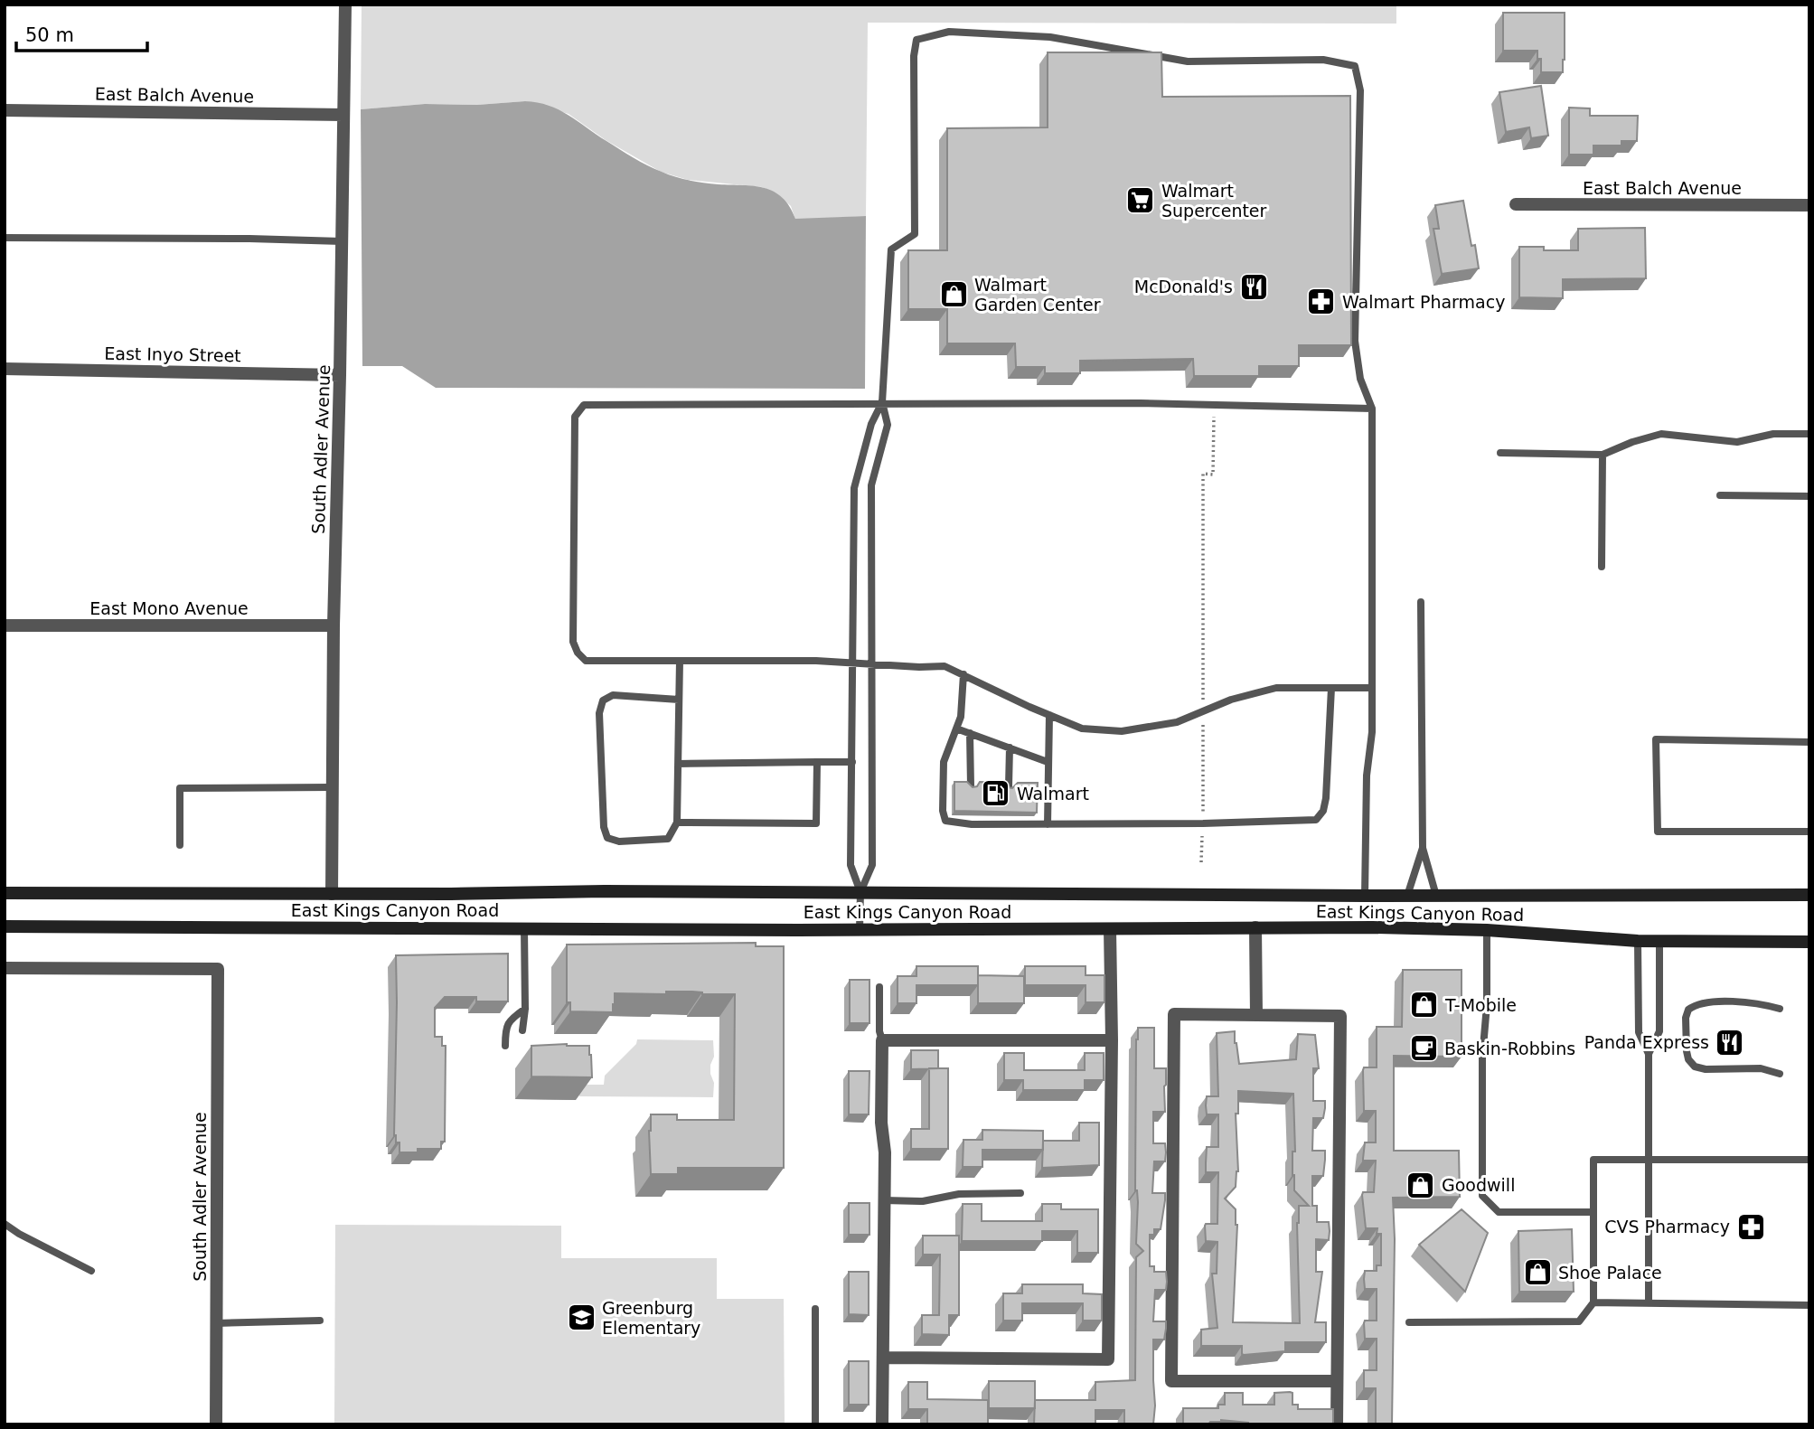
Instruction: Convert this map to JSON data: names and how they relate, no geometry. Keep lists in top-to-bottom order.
{
  "streets": {
    "main road": ["East Kings Canyon Road"],
    "street": [
      "East Balch Avenue",
      "East Inyo Street",
      "South Adler Avenue",
      "East Mono Avenue"
    ]
  },
  "crossings": [
    ["East Balch Avenue", "South Adler Avenue"],
    ["East Inyo Street", "South Adler Avenue"],
    ["South Adler Avenue", "East Mono Avenue"],
    ["South Adler Avenue", "East Kings Canyon Road"]
  ],
  "places": {
    "supermarket": ["Walmart Supercenter"],
    "restaurant": ["McDonald's", "Panda Express"],
    "shop": [
      "Walmart Garden Center",
      "T-Mobile",
      "Goodwill",
      "Shoe Palace"
    ],
    "pharmacy": ["Walmart Pharmacy", "CVS Pharmacy"],
    "fuel station": ["Walmart"],
    "cafe": ["Baskin-Robbins"],
    "school or university": ["Greenburg Elementary"]
  },
  "scale_bar": "50 m"
}
